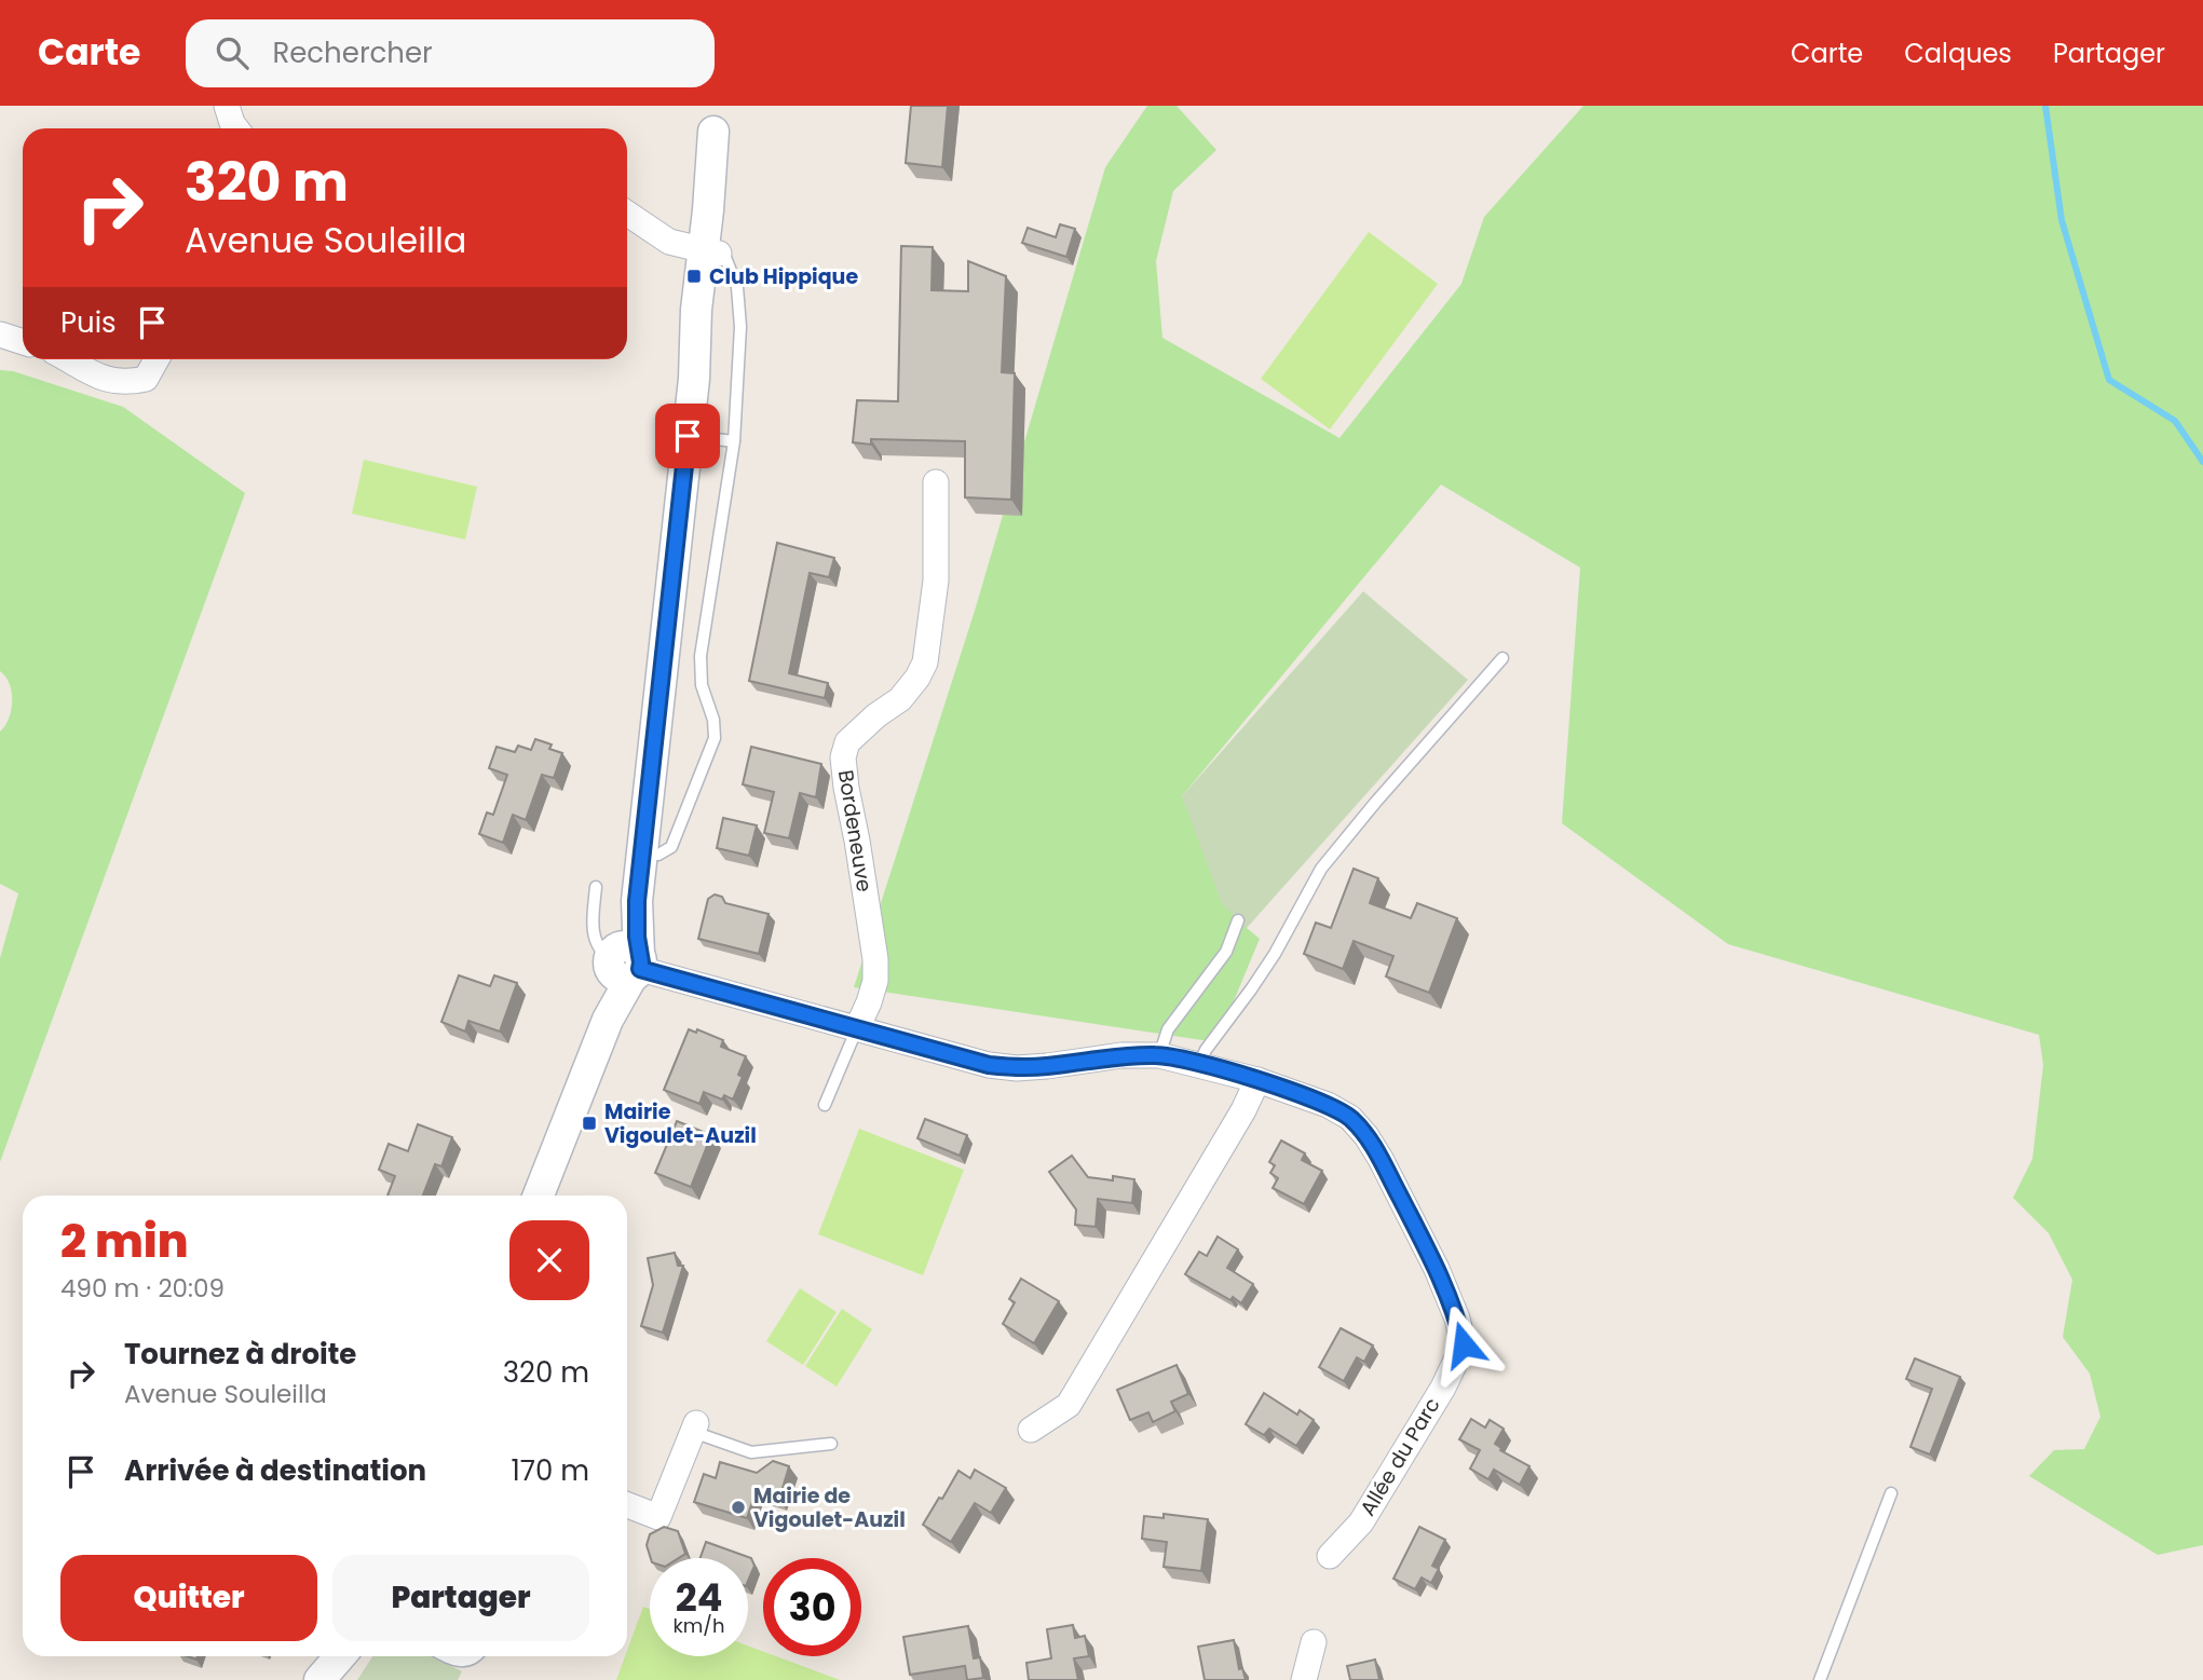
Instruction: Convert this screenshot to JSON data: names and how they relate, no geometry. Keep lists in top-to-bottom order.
{
  "streets": {
    "street": ["Bordeneuve", "Allée du Parc"]
  },
  "crossings": [
    ["Bordeneuve", "Allée du Parc"]
  ],
  "places": {
    "transit": ["Club Hippique", "Mairie Vigoulet-Auzil"],
    "other": ["Mairie de Vigoulet-Auzil"]
  },
  "page": {
    "header": "Carte",
    "search": "Rechercher",
    "nav": ["Carte", "Calques", "Partager"],
    "turn": ["320 m", "Avenue Souleilla"],
    "then": "Puis",
    "heading": ["2 min", "490 m · 20:09"],
    "list": [
      {
        "name": "Tournez à droite",
        "note": "Avenue Souleilla",
        "value": "320 m"
      },
      {
        "name": "Arrivée à destination",
        "value": "170 m"
      }
    ],
    "buttons": ["Quitter", "Partager"],
    "speed": "24 km/h",
    "limit": "30"
  }
}
